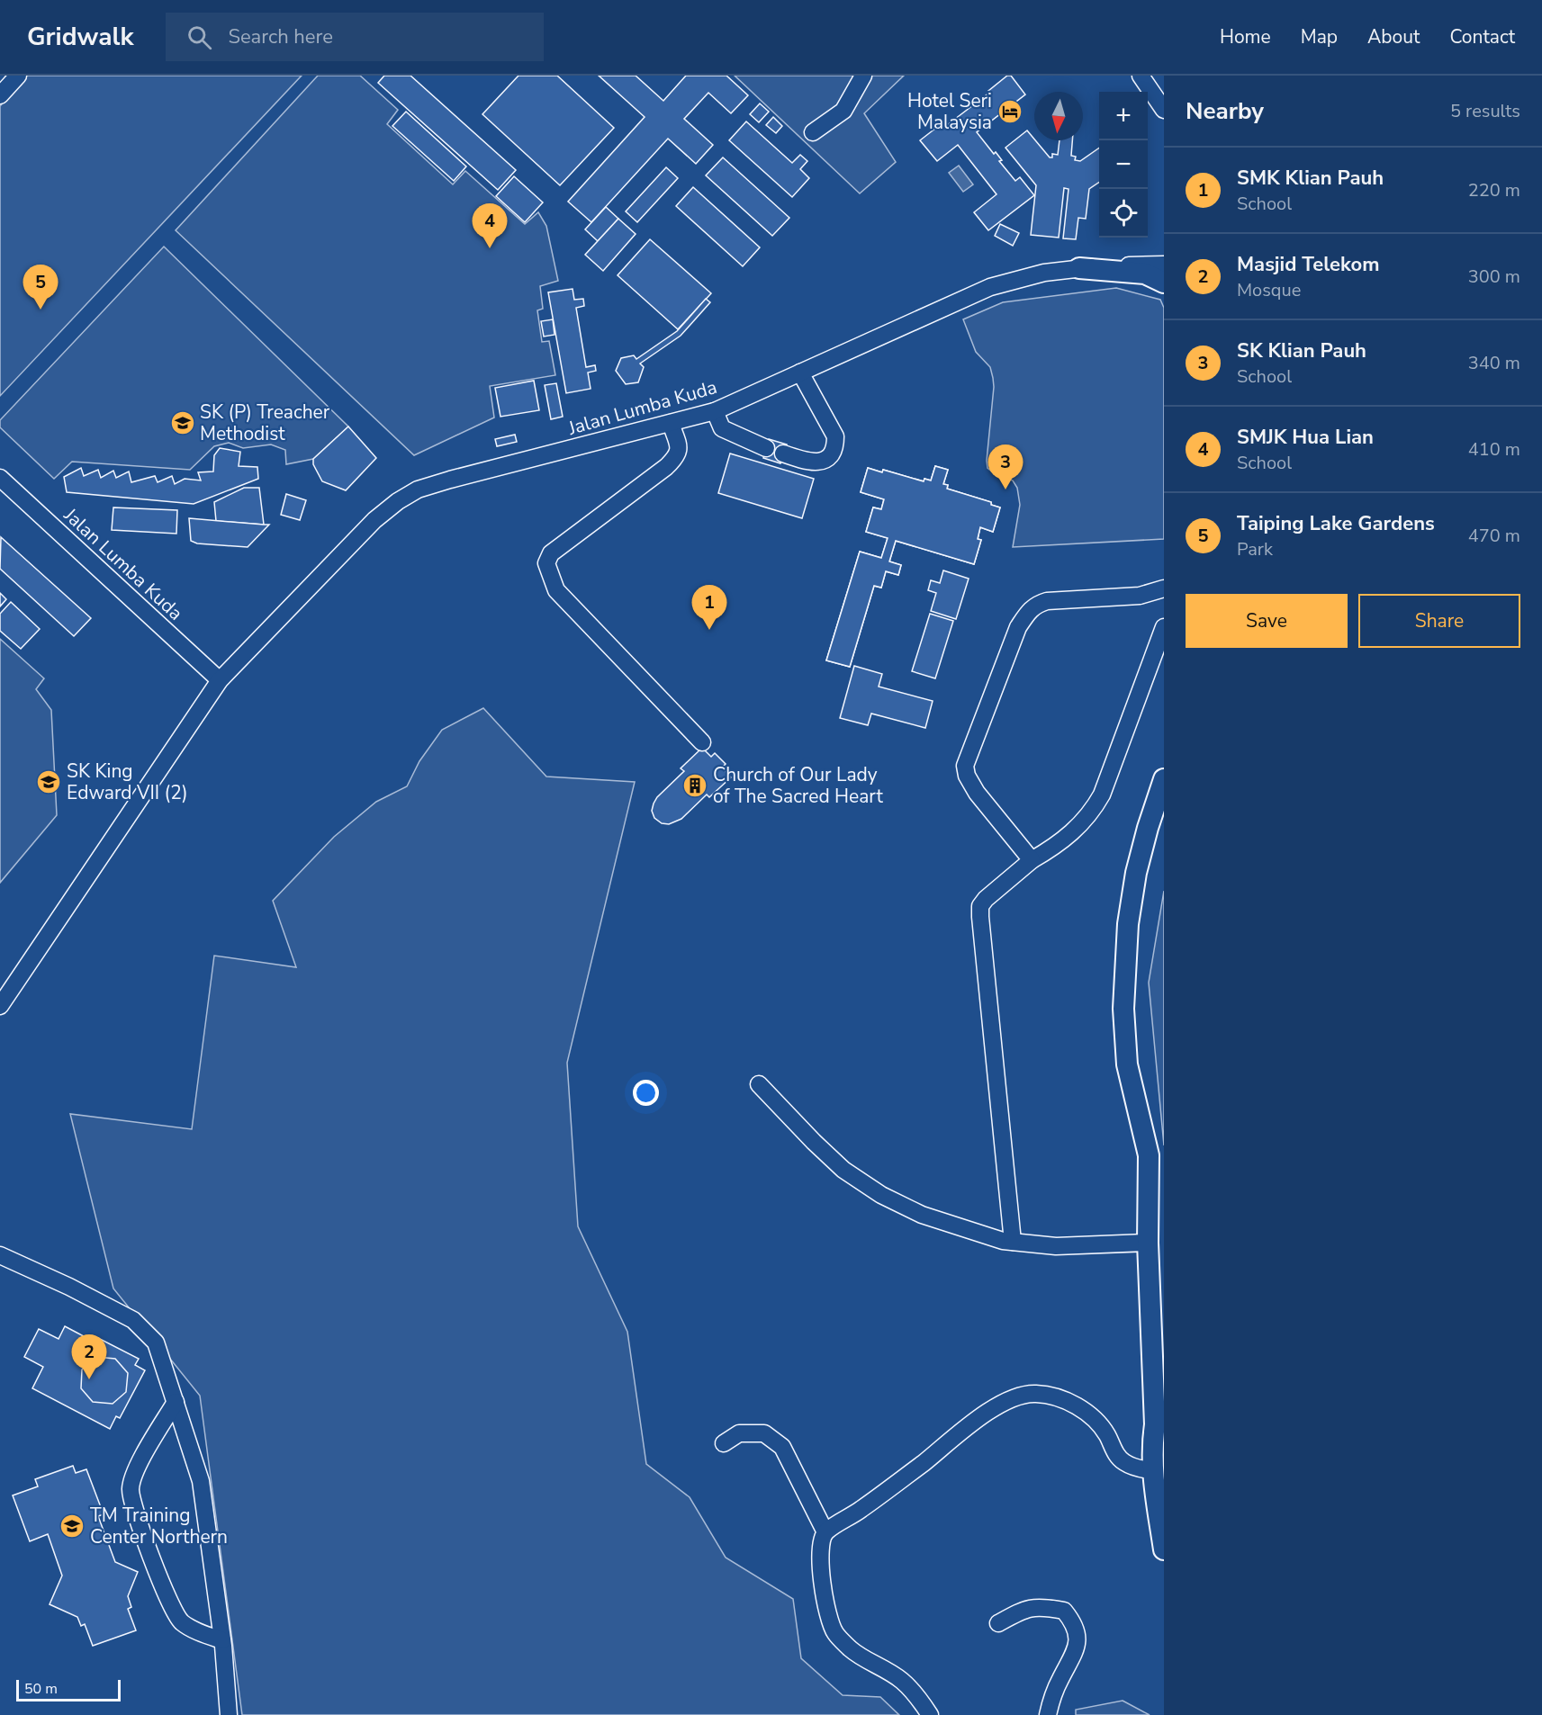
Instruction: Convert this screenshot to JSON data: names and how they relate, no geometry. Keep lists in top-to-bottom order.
{
  "streets": {
    "street": ["Jalan Lumba Kuda"]
  },
  "places": {
    "hotel": ["Hotel Seri Malaysia"],
    "school or university": ["SK (P) Treacher Methodist", "SK King Edward VII (2)", "TM Training Center Northern"],
    "building": ["Church of Our Lady of The Sacred Heart"]
  },
  "scale_bar": "50 m",
  "north": "bottom",
  "page": {
    "header": "Gridwalk",
    "search": "Search here",
    "nav": [
      "Home",
      "Map",
      "About",
      "Contact"
    ],
    "heading": ["Nearby", "5 results"],
    "map_buttons": ["+", "−"],
    "list": [
      {
        "mark": "1",
        "name": "SMK Klian Pauh",
        "note": "School",
        "value": "220 m"
      },
      {
        "mark": "2",
        "name": "Masjid Telekom",
        "note": "Mosque",
        "value": "300 m"
      },
      {
        "mark": "3",
        "name": "SK Klian Pauh",
        "note": "School",
        "value": "340 m"
      },
      {
        "mark": "4",
        "name": "SMJK Hua Lian",
        "note": "School",
        "value": "410 m"
      },
      {
        "mark": "5",
        "name": "Taiping Lake Gardens",
        "note": "Park",
        "value": "470 m"
      }
    ],
    "pins": [
      "4",
      "5",
      "3",
      "1",
      "2"
    ],
    "buttons": ["Save", "Share"],
    "scale": "50 m"
  }
}
